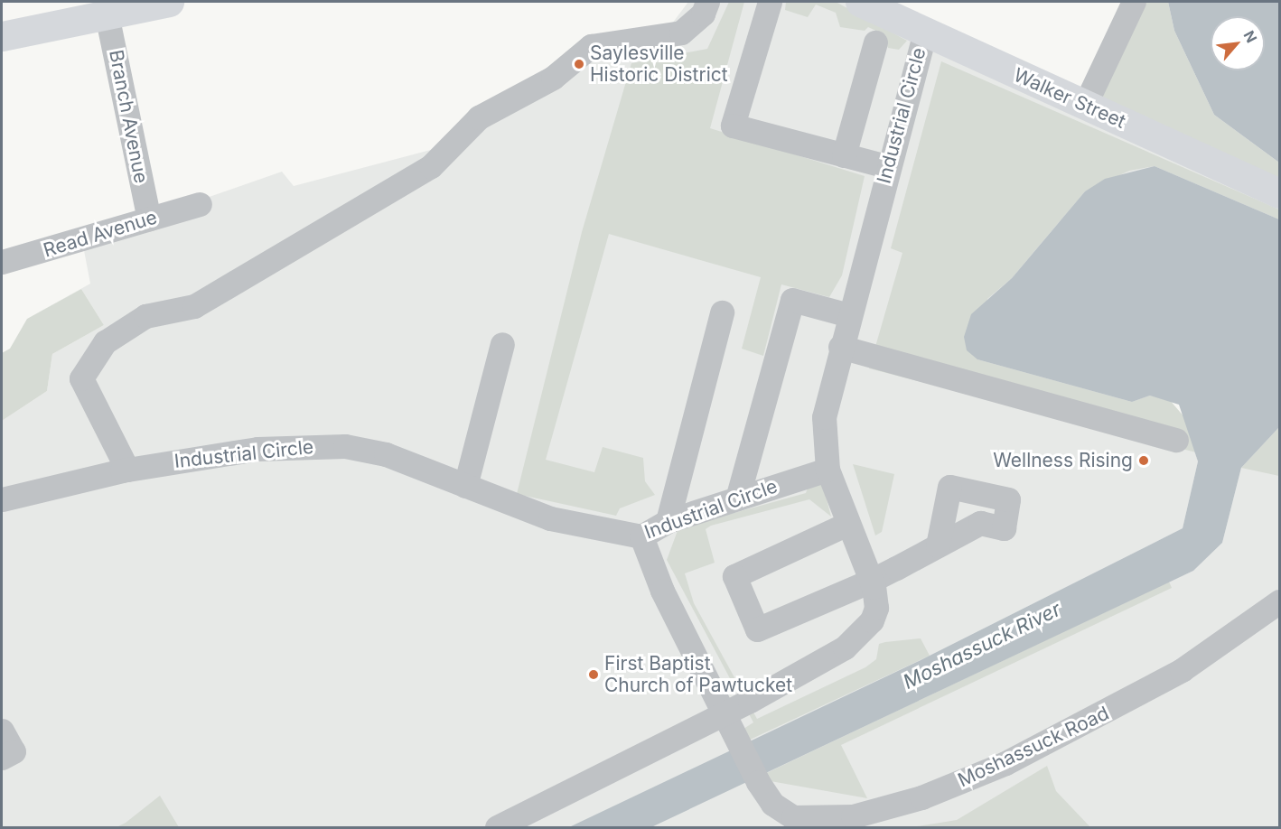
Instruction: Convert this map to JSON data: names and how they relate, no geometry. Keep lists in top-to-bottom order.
{
  "streets": {
    "main road": ["Walker Street"],
    "street": [
      "Industrial Circle",
      "Branch Avenue",
      "Read Avenue",
      "Moshassuck Road"
    ]
  },
  "crossings": [
    ["Walker Street", "Industrial Circle"],
    ["Branch Avenue", "Read Avenue"]
  ],
  "water": ["Moshassuck River"],
  "places": ["Saylesville Historic District", "Wellness Rising", "First Baptist Church of Pawtucket"],
  "north": "top right"
}
